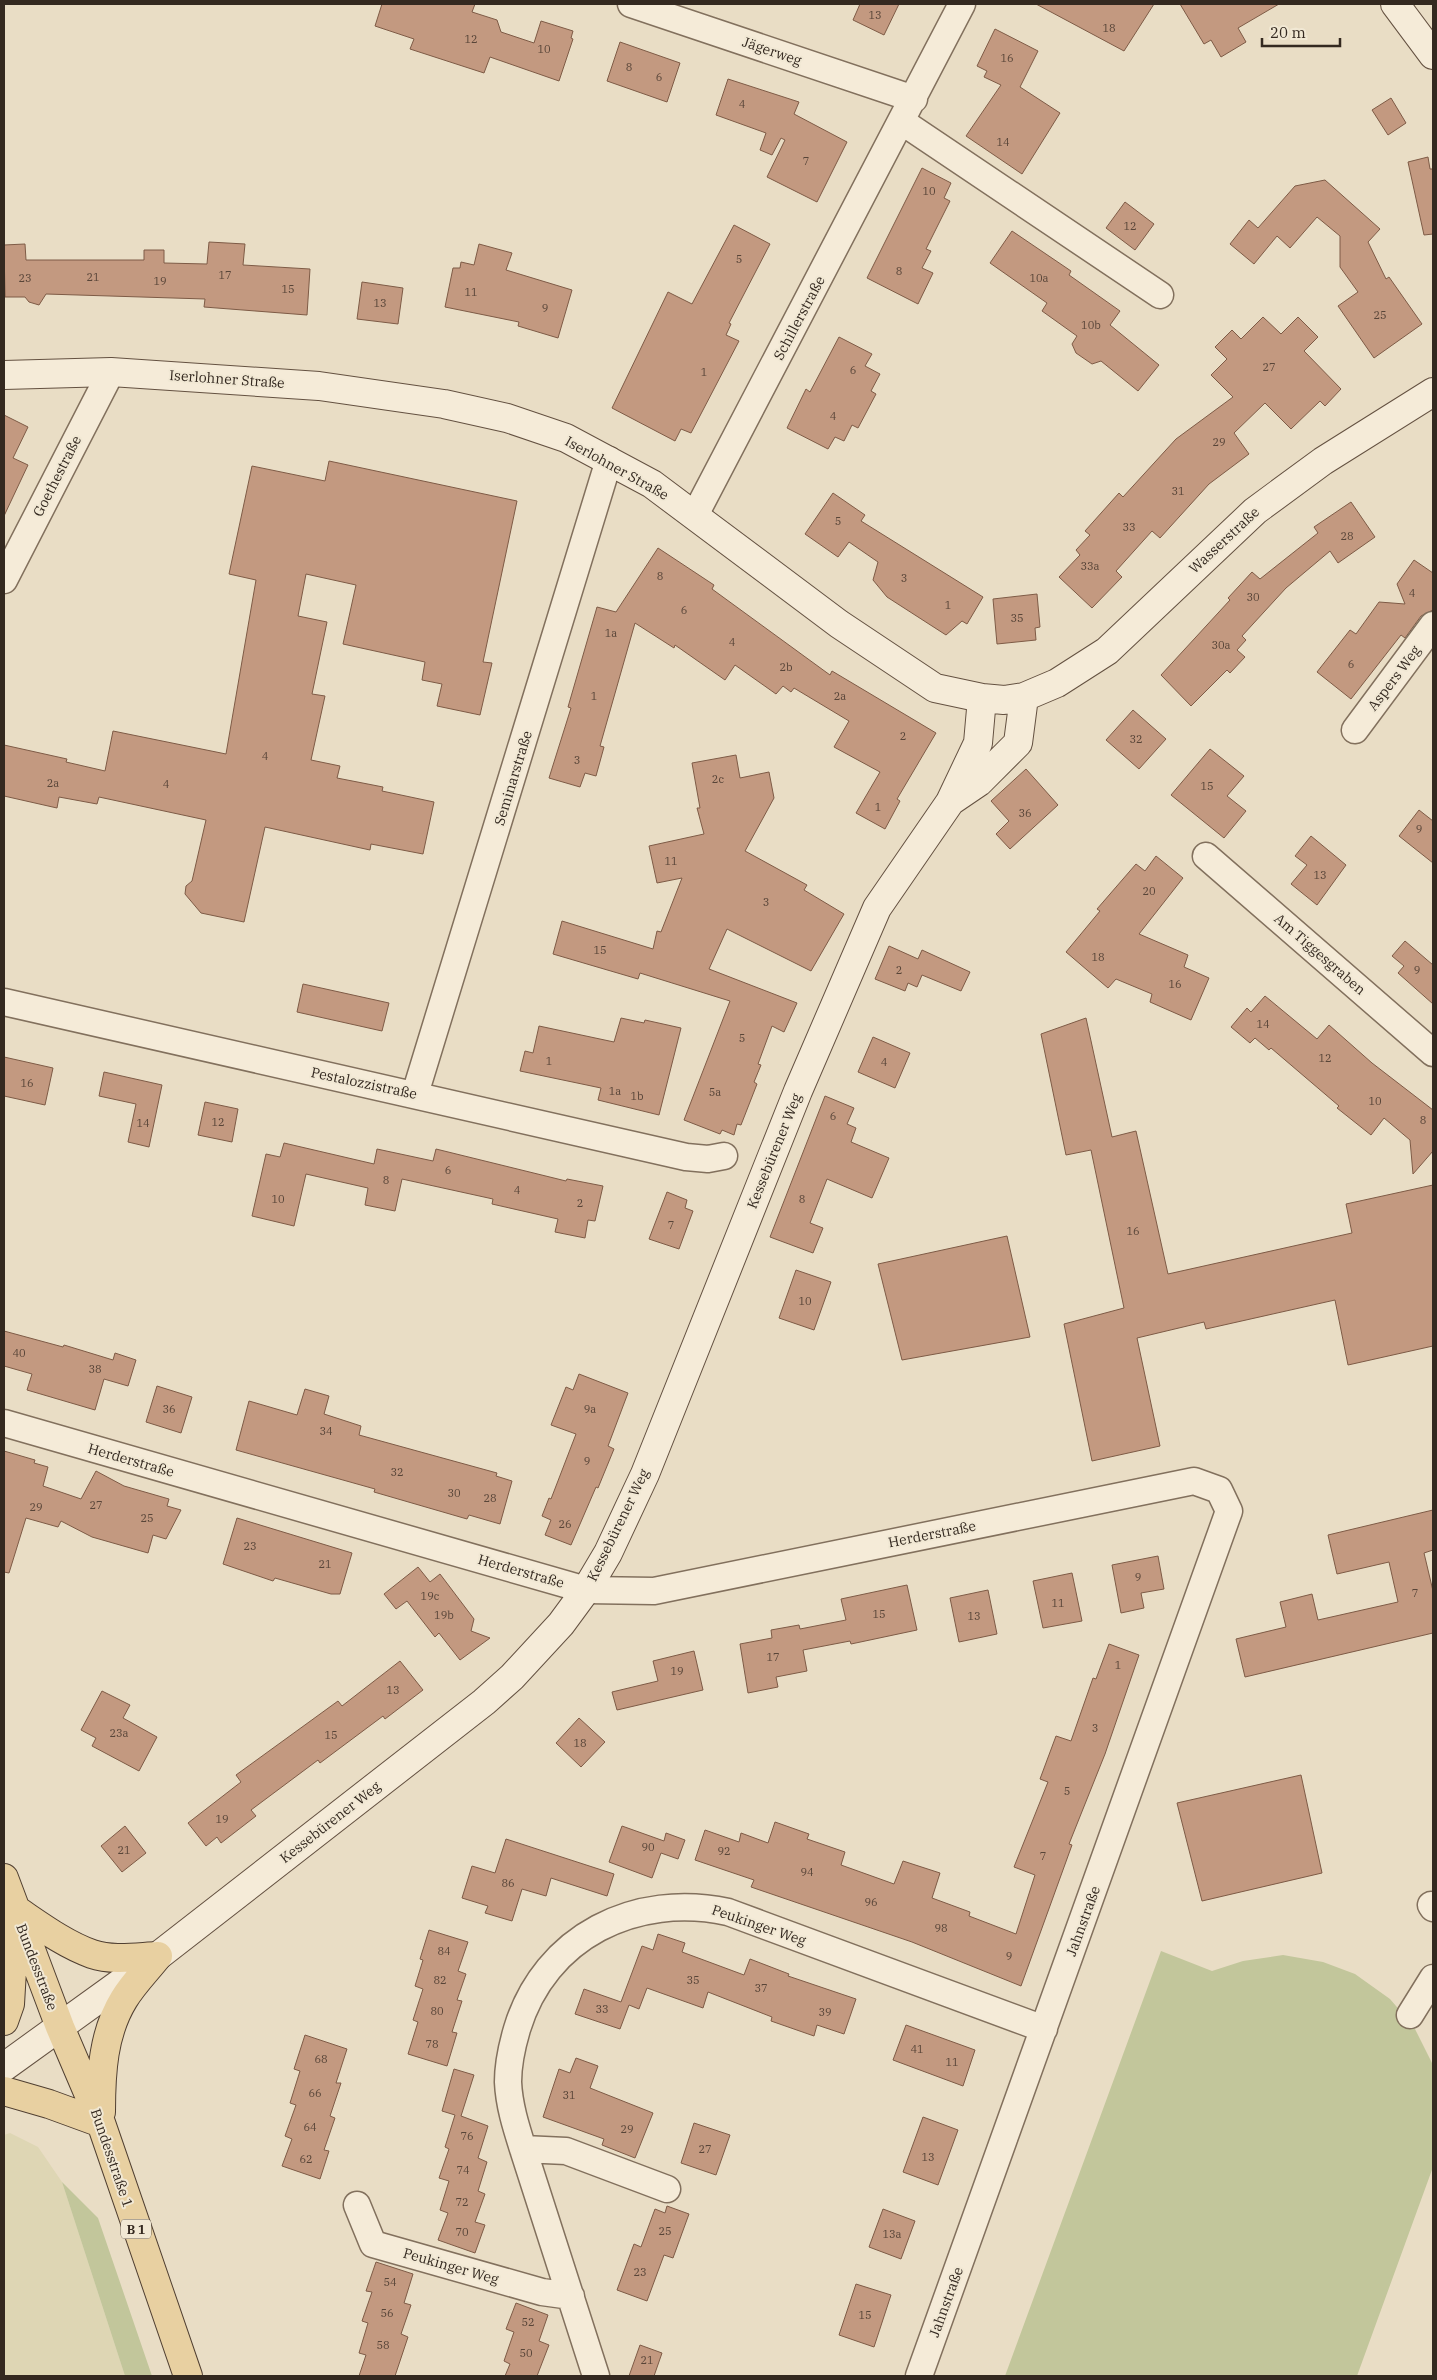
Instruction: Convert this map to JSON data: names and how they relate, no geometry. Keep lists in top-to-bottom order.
{
  "streets": {
    "main road": [
      "Iserlohner Straße",
      "Wasserstraße",
      "Kessebürener Weg",
      "Bundesstraße",
      "Bundesstraße 1",
      "B 1"
    ],
    "street": [
      "Jägerweg",
      "Schillerstraße",
      "Goethestraße",
      "Aspers Weg",
      "Seminarstraße",
      "Am Tiggesgraben",
      "Pestalozzistraße",
      "Herderstraße",
      "Jahnstraße",
      "Peukinger Weg"
    ]
  },
  "crossings": [
    ["Jägerweg", "Schillerstraße"],
    ["Schillerstraße", "Iserlohner Straße"],
    ["Iserlohner Straße", "Goethestraße"],
    ["Iserlohner Straße", "Wasserstraße"],
    ["Iserlohner Straße", "Seminarstraße"],
    ["Iserlohner Straße", "Kessebürener Weg"],
    ["Wasserstraße", "Kessebürener Weg"],
    ["Seminarstraße", "Pestalozzistraße"],
    ["Kessebürener Weg", "Herderstraße"],
    ["Kessebürener Weg", "Bundesstraße"],
    ["Kessebürener Weg", "Bundesstraße 1"],
    ["Herderstraße", "Jahnstraße"],
    ["Jahnstraße", "Peukinger Weg"],
    ["Bundesstraße", "Bundesstraße 1"]
  ],
  "house_numbers": [
    "13",
    "18",
    "12",
    "10",
    "16",
    "8",
    "6",
    "4",
    "14",
    "7",
    "10",
    "12",
    "5",
    "8",
    "17",
    "21",
    "23",
    "10a",
    "19",
    "15",
    "11",
    "13",
    "9",
    "25",
    "10b",
    "27",
    "6",
    "1",
    "4",
    "29",
    "31",
    "5",
    "33",
    "28",
    "33a",
    "8",
    "3",
    "4",
    "30",
    "1",
    "6",
    "35",
    "1a",
    "4",
    "30a",
    "6",
    "2b",
    "1",
    "2a",
    "2",
    "32",
    "4",
    "3",
    "2c",
    "2a",
    "4",
    "15",
    "1",
    "36",
    "9",
    "11",
    "13",
    "20",
    "3",
    "15",
    "18",
    "2",
    "9",
    "16",
    "14",
    "5",
    "12",
    "1",
    "4",
    "16",
    "1a",
    "5a",
    "1b",
    "10",
    "6",
    "8",
    "12",
    "14",
    "6",
    "8",
    "4",
    "10",
    "8",
    "2",
    "7",
    "16",
    "10",
    "40",
    "38",
    "36",
    "9a",
    "34",
    "9",
    "32",
    "30",
    "28",
    "27",
    "29",
    "25",
    "26",
    "23",
    "21",
    "9",
    "7",
    "19c",
    "11",
    "15",
    "19b",
    "13",
    "17",
    "1",
    "19",
    "13",
    "3",
    "23a",
    "15",
    "18",
    "5",
    "19",
    "90",
    "21",
    "92",
    "7",
    "94",
    "86",
    "96",
    "98",
    "84",
    "9",
    "82",
    "35",
    "37",
    "33",
    "80",
    "39",
    "78",
    "41",
    "68",
    "11",
    "66",
    "31",
    "64",
    "29",
    "76",
    "27",
    "13",
    "62",
    "74",
    "72",
    "25",
    "70",
    "13a",
    "23",
    "54",
    "56",
    "15",
    "52",
    "58",
    "50",
    "21"
  ],
  "scale_bar": "20 m"
}
